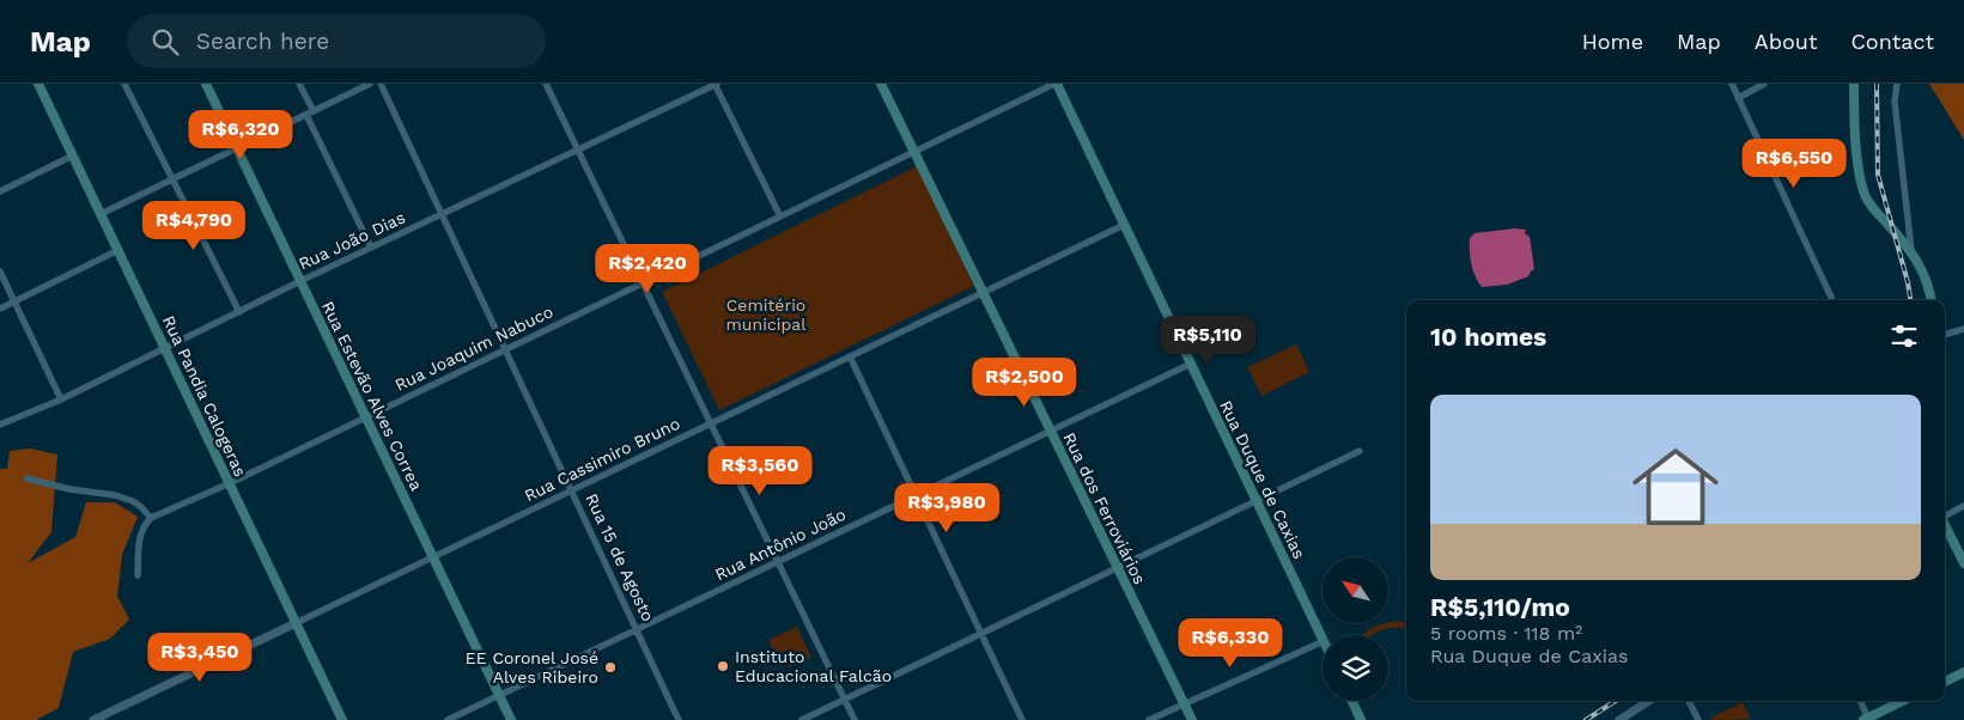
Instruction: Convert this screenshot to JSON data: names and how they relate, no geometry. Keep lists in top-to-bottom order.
{
  "streets": {
    "main road": [
      "Rua Pandia Calogeras",
      "Rua Estevão Alves Correa",
      "Rua Duque de Caxias",
      "Rua dos Ferroviários"
    ],
    "street": [
      "Rua João Dias",
      "Rua Joaquim Nabuco",
      "Rua Cassimiro Bruno",
      "Rua Antônio João",
      "Rua 15 de Agosto"
    ]
  },
  "crossings": [
    ["Rua João Dias", "Rua Pandia Calogeras"],
    ["Rua João Dias", "Rua Estevão Alves Correa"],
    ["Rua João Dias", "Rua 15 de Agosto"],
    ["Rua Joaquim Nabuco", "Rua Pandia Calogeras"],
    ["Rua Joaquim Nabuco", "Rua Estevão Alves Correa"],
    ["Rua Joaquim Nabuco", "Rua Duque de Caxias"],
    ["Rua Joaquim Nabuco", "Rua dos Ferroviários"],
    ["Rua Joaquim Nabuco", "Rua 15 de Agosto"],
    ["Rua Pandia Calogeras", "Rua Cassimiro Bruno"],
    ["Rua Estevão Alves Correa", "Rua Cassimiro Bruno"],
    ["Rua Estevão Alves Correa", "Rua Antônio João"],
    ["Rua Cassimiro Bruno", "Rua Duque de Caxias"],
    ["Rua Cassimiro Bruno", "Rua dos Ferroviários"],
    ["Rua Cassimiro Bruno", "Rua 15 de Agosto"],
    ["Rua Duque de Caxias", "Rua Antônio João"],
    ["Rua dos Ferroviários", "Rua Antônio João"],
    ["Rua Antônio João", "Rua 15 de Agosto"]
  ],
  "parks": ["Cemitério municipal"],
  "places": ["Instituto Educacional Falcão", "EE Coronel José Alves Ribeiro"],
  "north": "top left",
  "page": {
    "header": "Map",
    "search": "Search here",
    "nav": [
      "Home",
      "Map",
      "About",
      "Contact"
    ],
    "price": [
      "R$6,320",
      "R$6,550",
      "R$4,790",
      "R$2,420",
      "R$5,110",
      "R$2,500",
      "R$3,560",
      "R$3,980",
      "R$6,330",
      "R$3,450"
    ],
    "heading": "10 homes",
    "list": [
      {
        "name": "R$5,110/mo",
        "note": "5 rooms · 118 m² · Rua Duque de Caxias"
      }
    ]
  }
}
